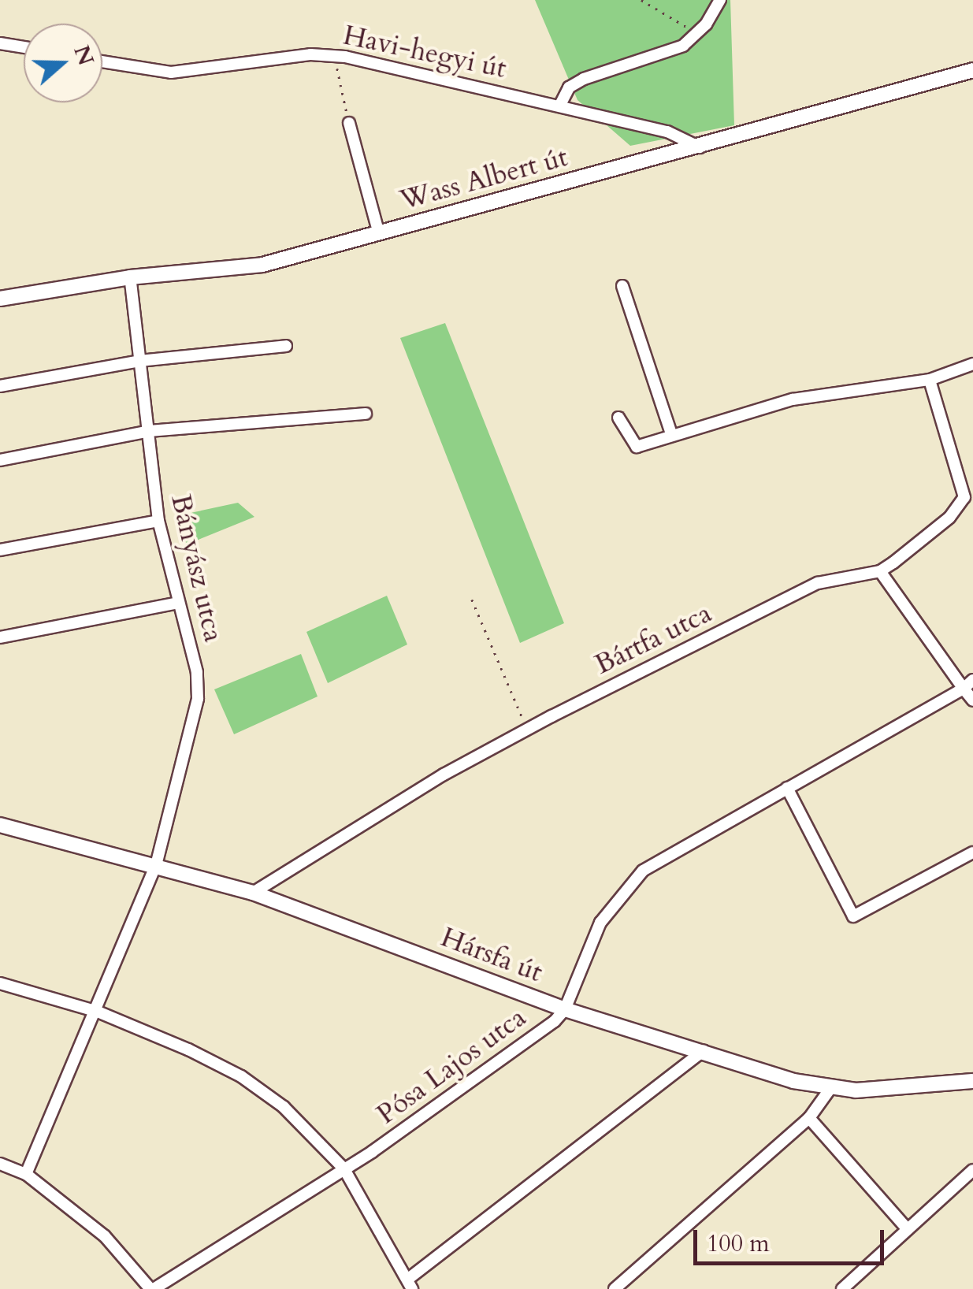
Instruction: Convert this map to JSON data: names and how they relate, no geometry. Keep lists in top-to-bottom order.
{
  "streets": {
    "street": [
      "Havi-hegyi út",
      "Wass Albert út",
      "Bányász utca",
      "Bártfa utca",
      "Hársfa út",
      "Pósa Lajos utca"
    ]
  },
  "crossings": [
    ["Havi-hegyi út", "Wass Albert út"],
    ["Wass Albert út", "Bányász utca"],
    ["Bányász utca", "Hársfa út"],
    ["Bártfa utca", "Hársfa út"],
    ["Hársfa út", "Pósa Lajos utca"]
  ],
  "scale_bar": "100 m",
  "north": "right"
}
